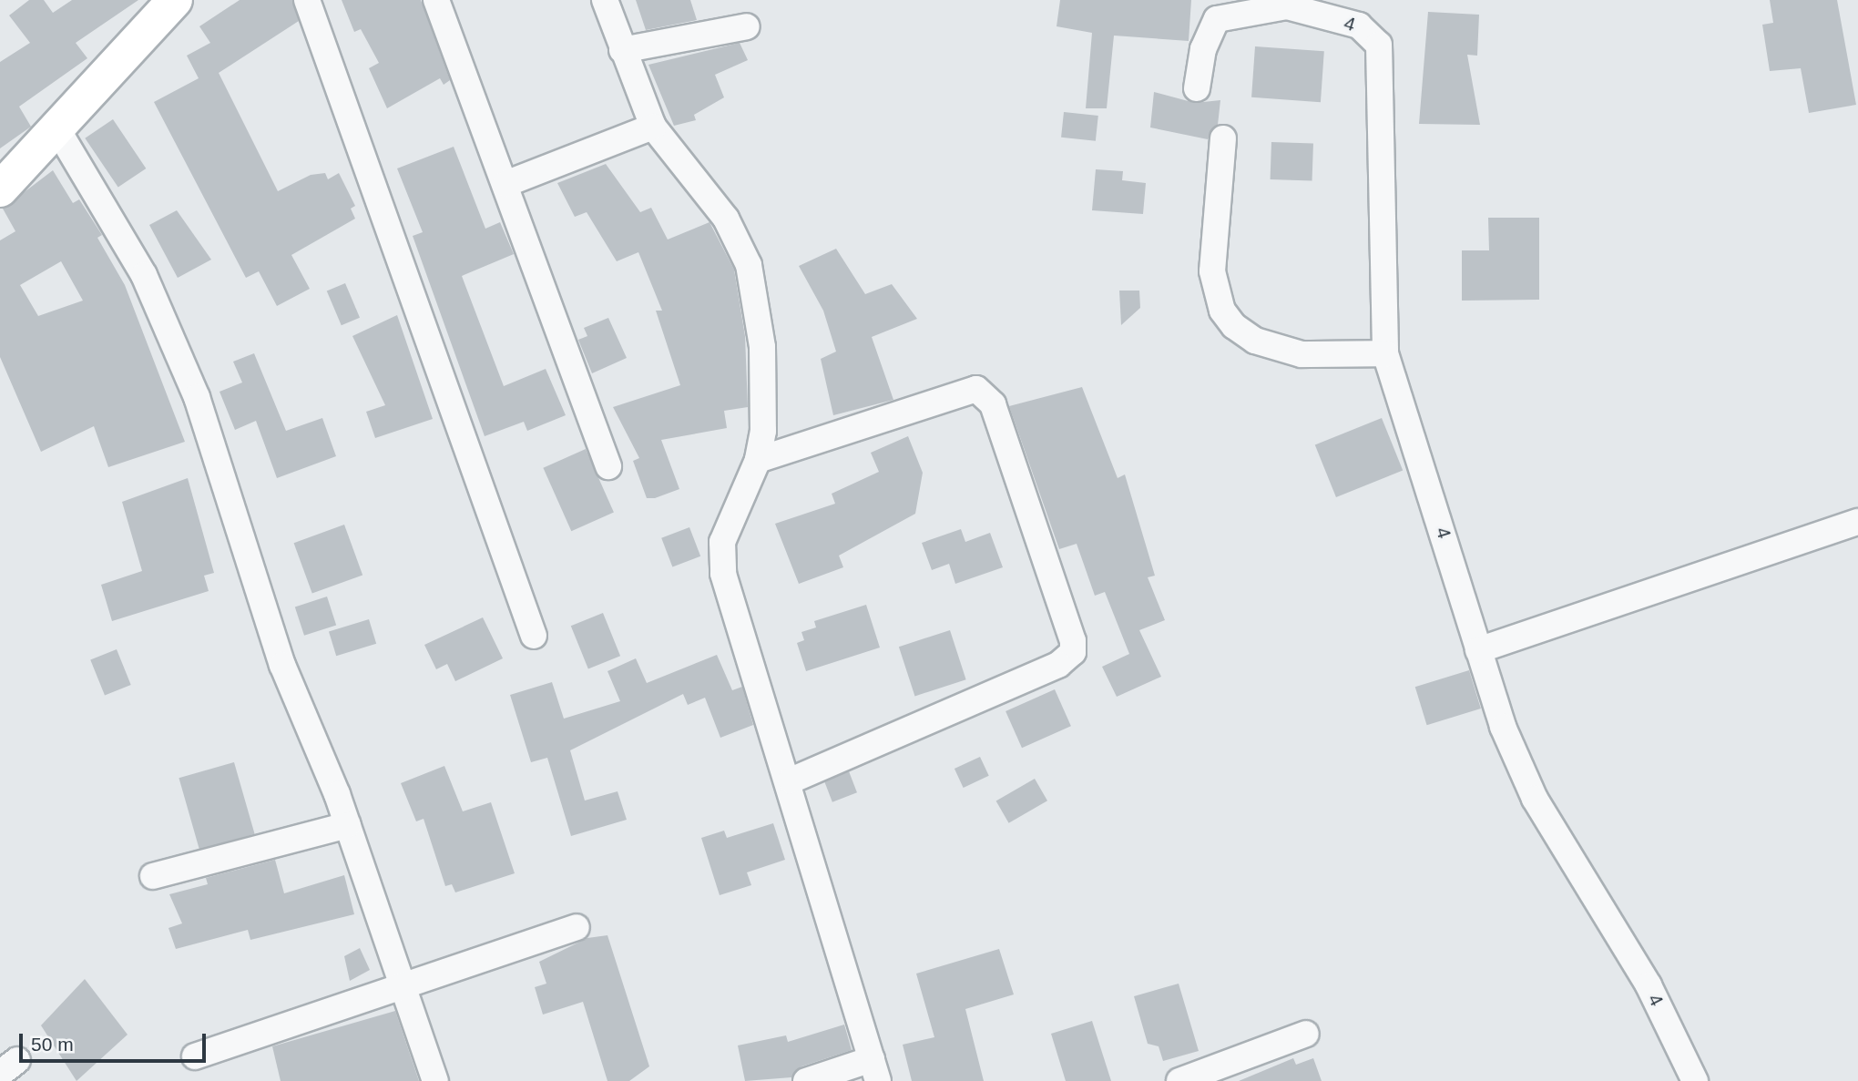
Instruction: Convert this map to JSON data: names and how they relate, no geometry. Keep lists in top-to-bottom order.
{
  "streets": {
    "street": ["4"]
  },
  "scale_bar": "50 m"
}
